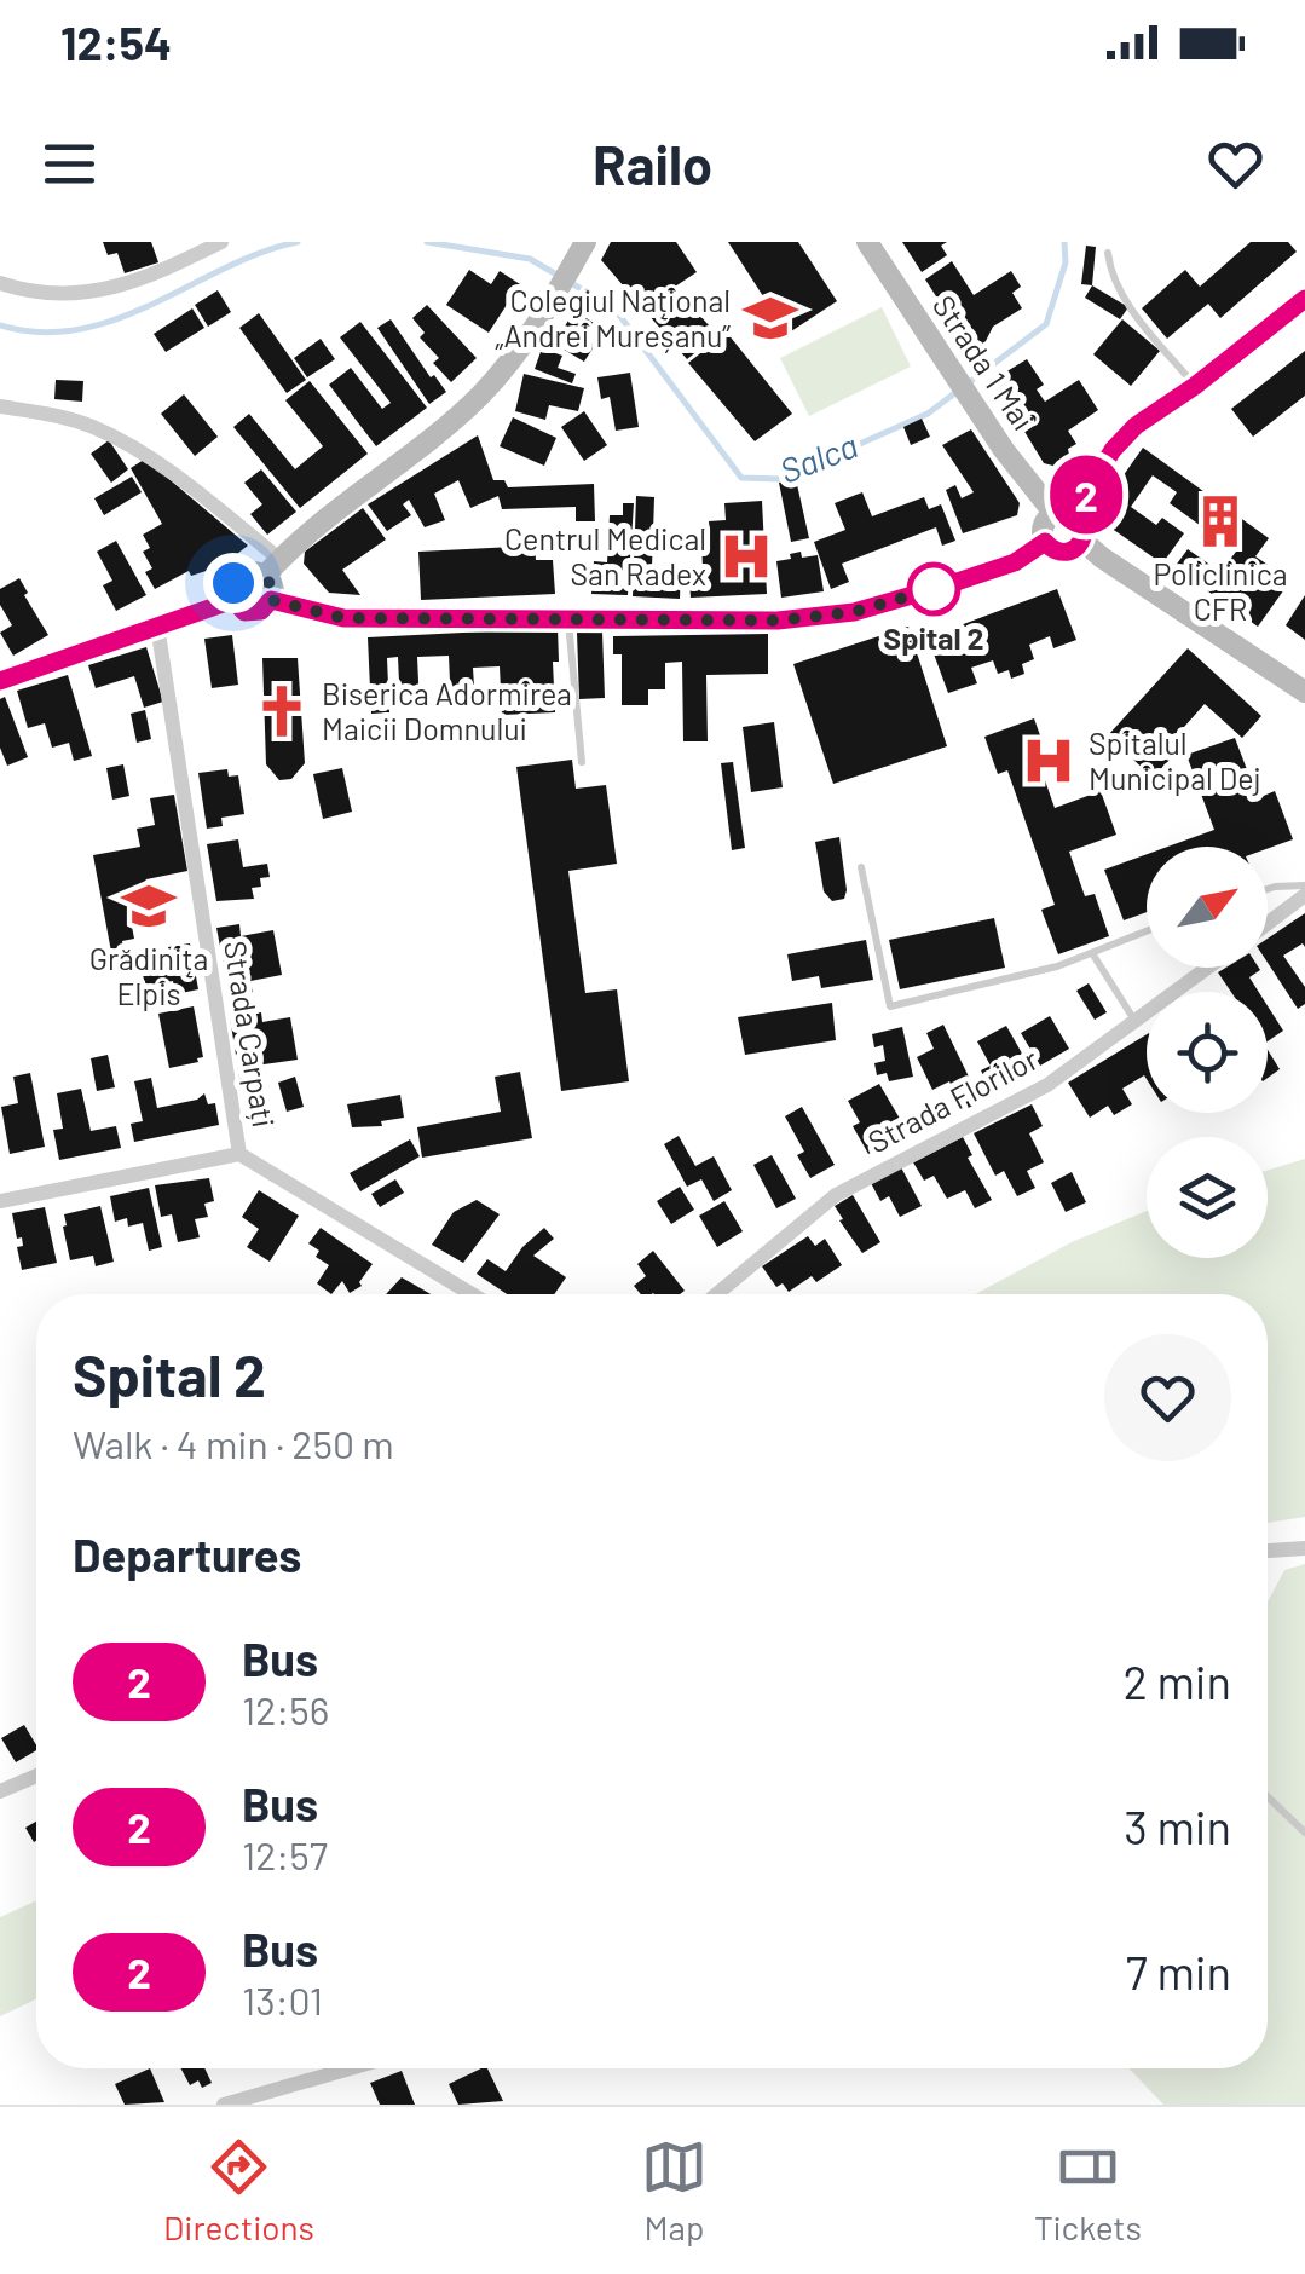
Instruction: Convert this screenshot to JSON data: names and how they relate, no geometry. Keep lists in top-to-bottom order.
{
  "streets": {
    "main road": ["Strada 1 Mai"],
    "street": ["Strada Carpați", "Strada Florilor"]
  },
  "water": ["Salca"],
  "places": {
    "school or university": ["Colegiul Național „Andrei Mureșanu”", "Grădinița Elpis"],
    "building": ["Policlinica CFR"],
    "hospital": ["Centrul Medical San Radex", "Spitalul Municipal Dej"],
    "other": ["Spital 2"],
    "church": ["Biserica Adormirea Maicii Domnului"]
  },
  "lines": ["bus line 2"],
  "north": "top right",
  "page": {
    "status": "12:54",
    "header": "Railo",
    "on_map": "2",
    "heading": [
      ["Spital 2", "Walk · 4 min · 250 m"],
      "Departures"
    ],
    "list": [
      {
        "mark": "2",
        "name": "Bus",
        "note": "12:56",
        "value": "2 min"
      },
      {
        "mark": "2",
        "name": "Bus",
        "note": "12:57",
        "value": "3 min"
      },
      {
        "mark": "2",
        "name": "Bus",
        "note": "13:01",
        "value": "7 min"
      }
    ],
    "tabs": ["Directions", "Map", "Tickets"]
  }
}
